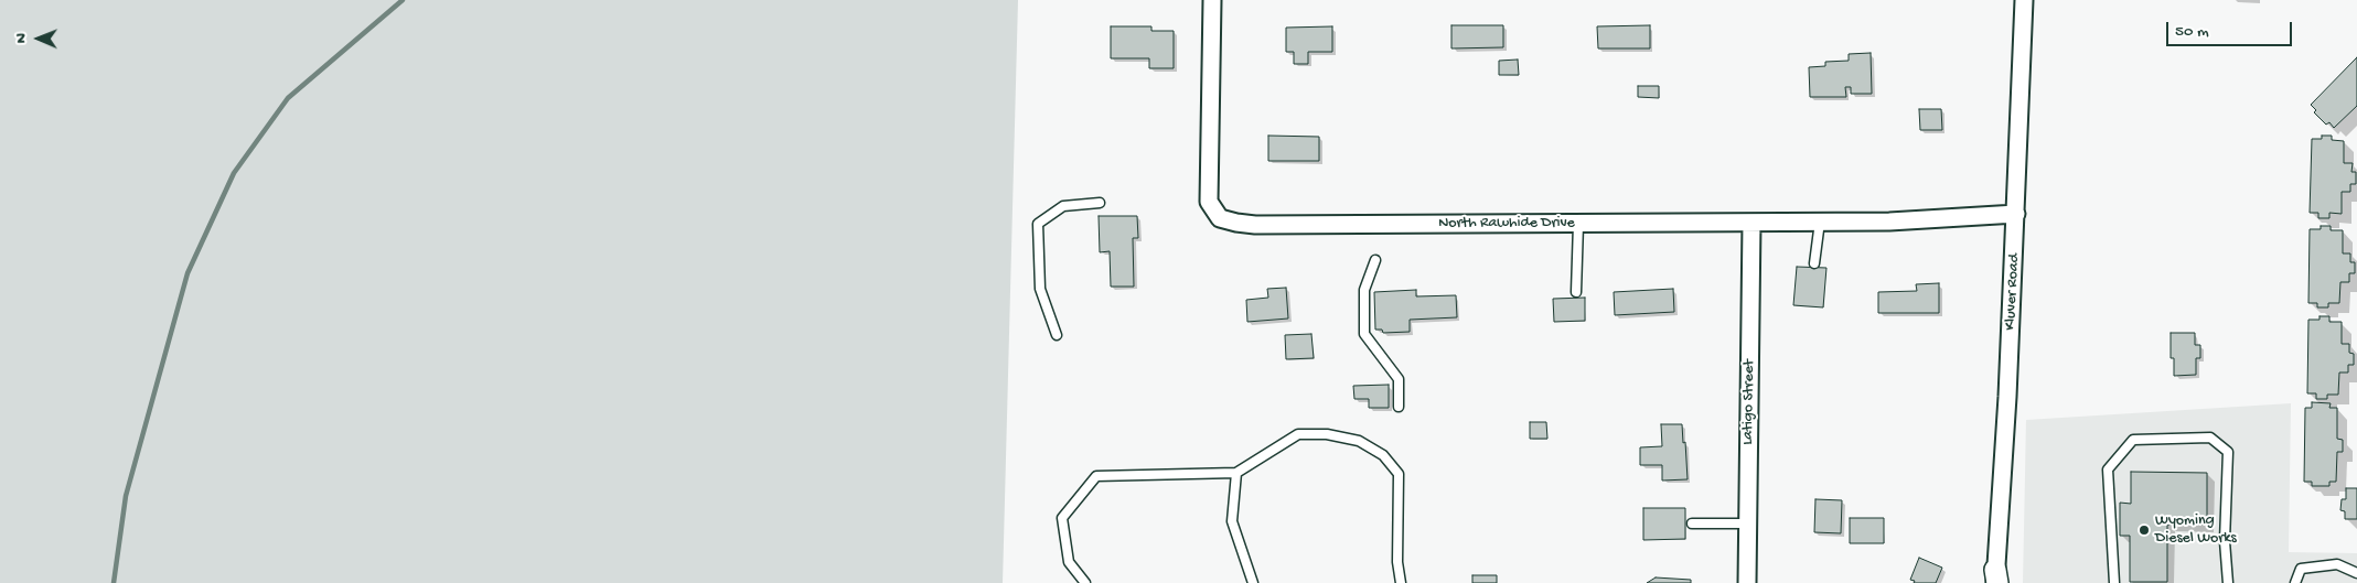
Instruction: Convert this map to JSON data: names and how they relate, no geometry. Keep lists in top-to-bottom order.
{
  "streets": {
    "street": ["North Rawhide Drive", "Kluver Road", "Latigo Street"]
  },
  "crossings": [
    ["North Rawhide Drive", "Kluver Road"],
    ["North Rawhide Drive", "Latigo Street"]
  ],
  "places": ["Wyoming Diesel Works"],
  "scale_bar": "50 m",
  "north": "left"
}
